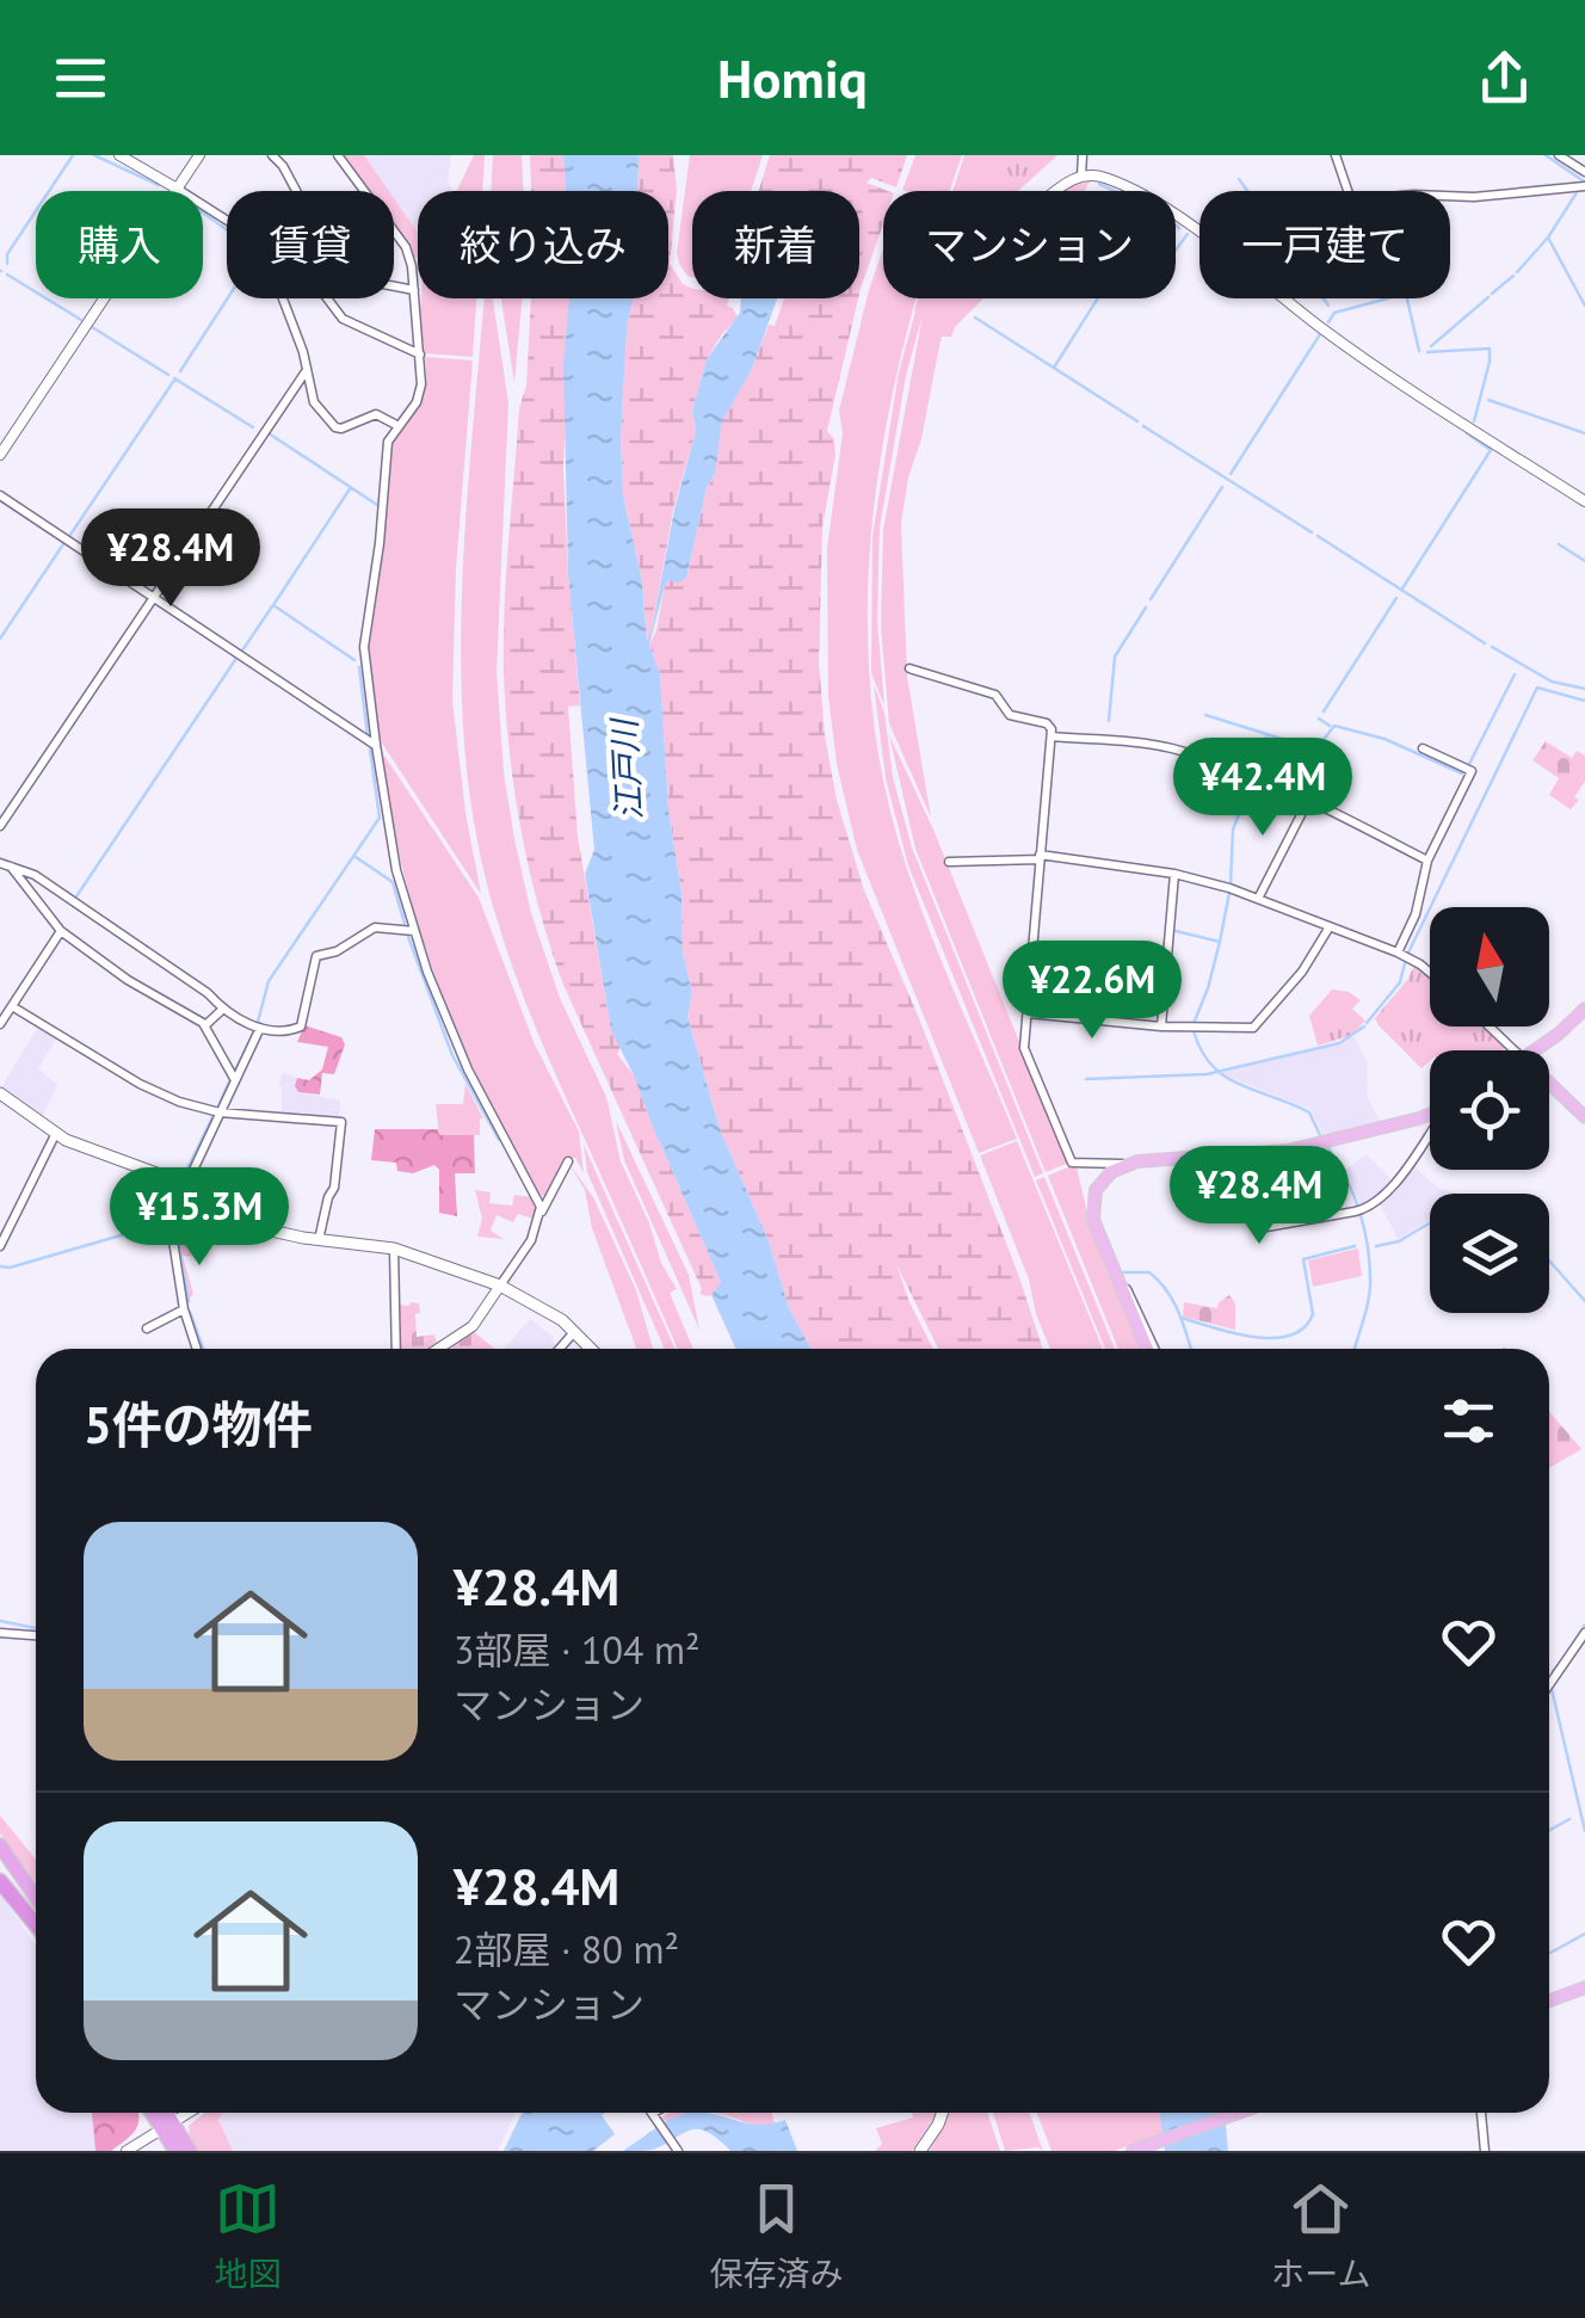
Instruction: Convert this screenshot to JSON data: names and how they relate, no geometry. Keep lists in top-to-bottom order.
{
  "water": ["江戸川"],
  "north": "top",
  "page": {
    "header": "Homiq",
    "chip": [
      "購入",
      "賃貸",
      "絞り込み",
      "新着",
      "マンション",
      "一戸建て"
    ],
    "price": [
      "¥28.4M",
      "¥42.4M",
      "¥22.6M",
      "¥28.4M",
      "¥15.3M"
    ],
    "heading": "5件の物件",
    "list": [
      {
        "name": "¥28.4M",
        "note": "3部屋 · 104 m² · マンション"
      },
      {
        "name": "¥28.4M",
        "note": "2部屋 · 80 m² · マンション"
      }
    ],
    "tabs": ["地図", "保存済み", "ホーム"]
  }
}
